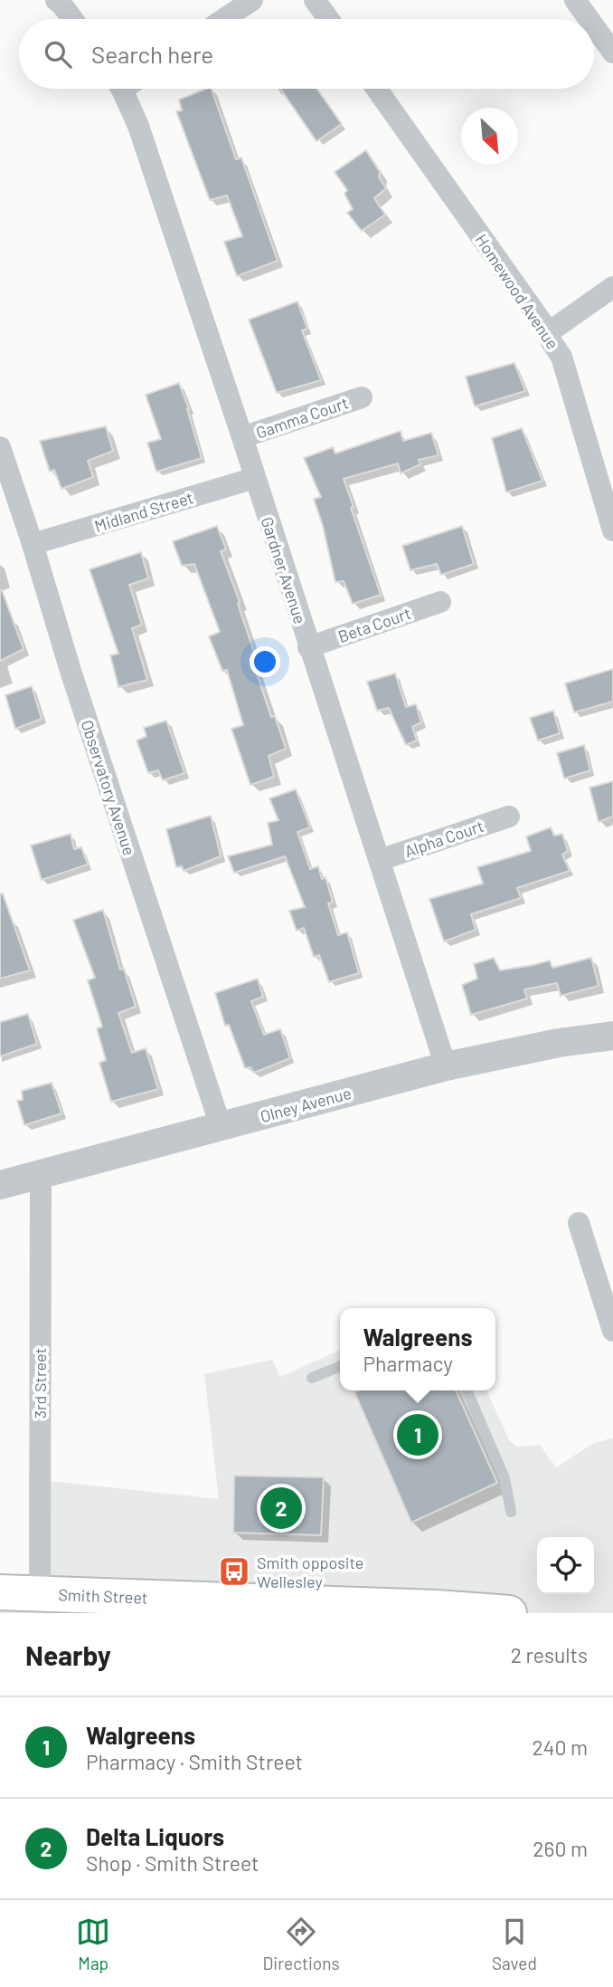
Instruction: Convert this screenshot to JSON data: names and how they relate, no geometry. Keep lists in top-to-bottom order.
{
  "streets": {
    "main road": ["Smith Street"],
    "street": [
      "Homewood Avenue",
      "Gamma Court",
      "Midland Street",
      "Gardner Avenue",
      "Beta Court",
      "Observatory Avenue",
      "Alpha Court",
      "Olney Avenue",
      "3rd Street"
    ]
  },
  "crossings": [
    ["Gamma Court", "Gardner Avenue"],
    ["Midland Street", "Gardner Avenue"],
    ["Midland Street", "Observatory Avenue"],
    ["Gardner Avenue", "Beta Court"],
    ["Gardner Avenue", "Alpha Court"],
    ["Gardner Avenue", "Olney Avenue"],
    ["Observatory Avenue", "Olney Avenue"],
    ["Olney Avenue", "3rd Street"],
    ["3rd Street", "Smith Street"]
  ],
  "places": {
    "bus stop": ["Smith opposite Wellesley"]
  },
  "north": "bottom right",
  "page": {
    "search": "Search here",
    "popup": ["Walgreens", "Pharmacy"],
    "pins": ["1", "2"],
    "heading": ["Nearby", "2 results"],
    "list": [
      {
        "mark": "1",
        "name": "Walgreens",
        "note": "Pharmacy · Smith Street",
        "value": "240 m"
      },
      {
        "mark": "2",
        "name": "Delta Liquors",
        "note": "Shop · Smith Street",
        "value": "260 m"
      }
    ],
    "nav": ["Map", "Directions", "Saved"]
  }
}
